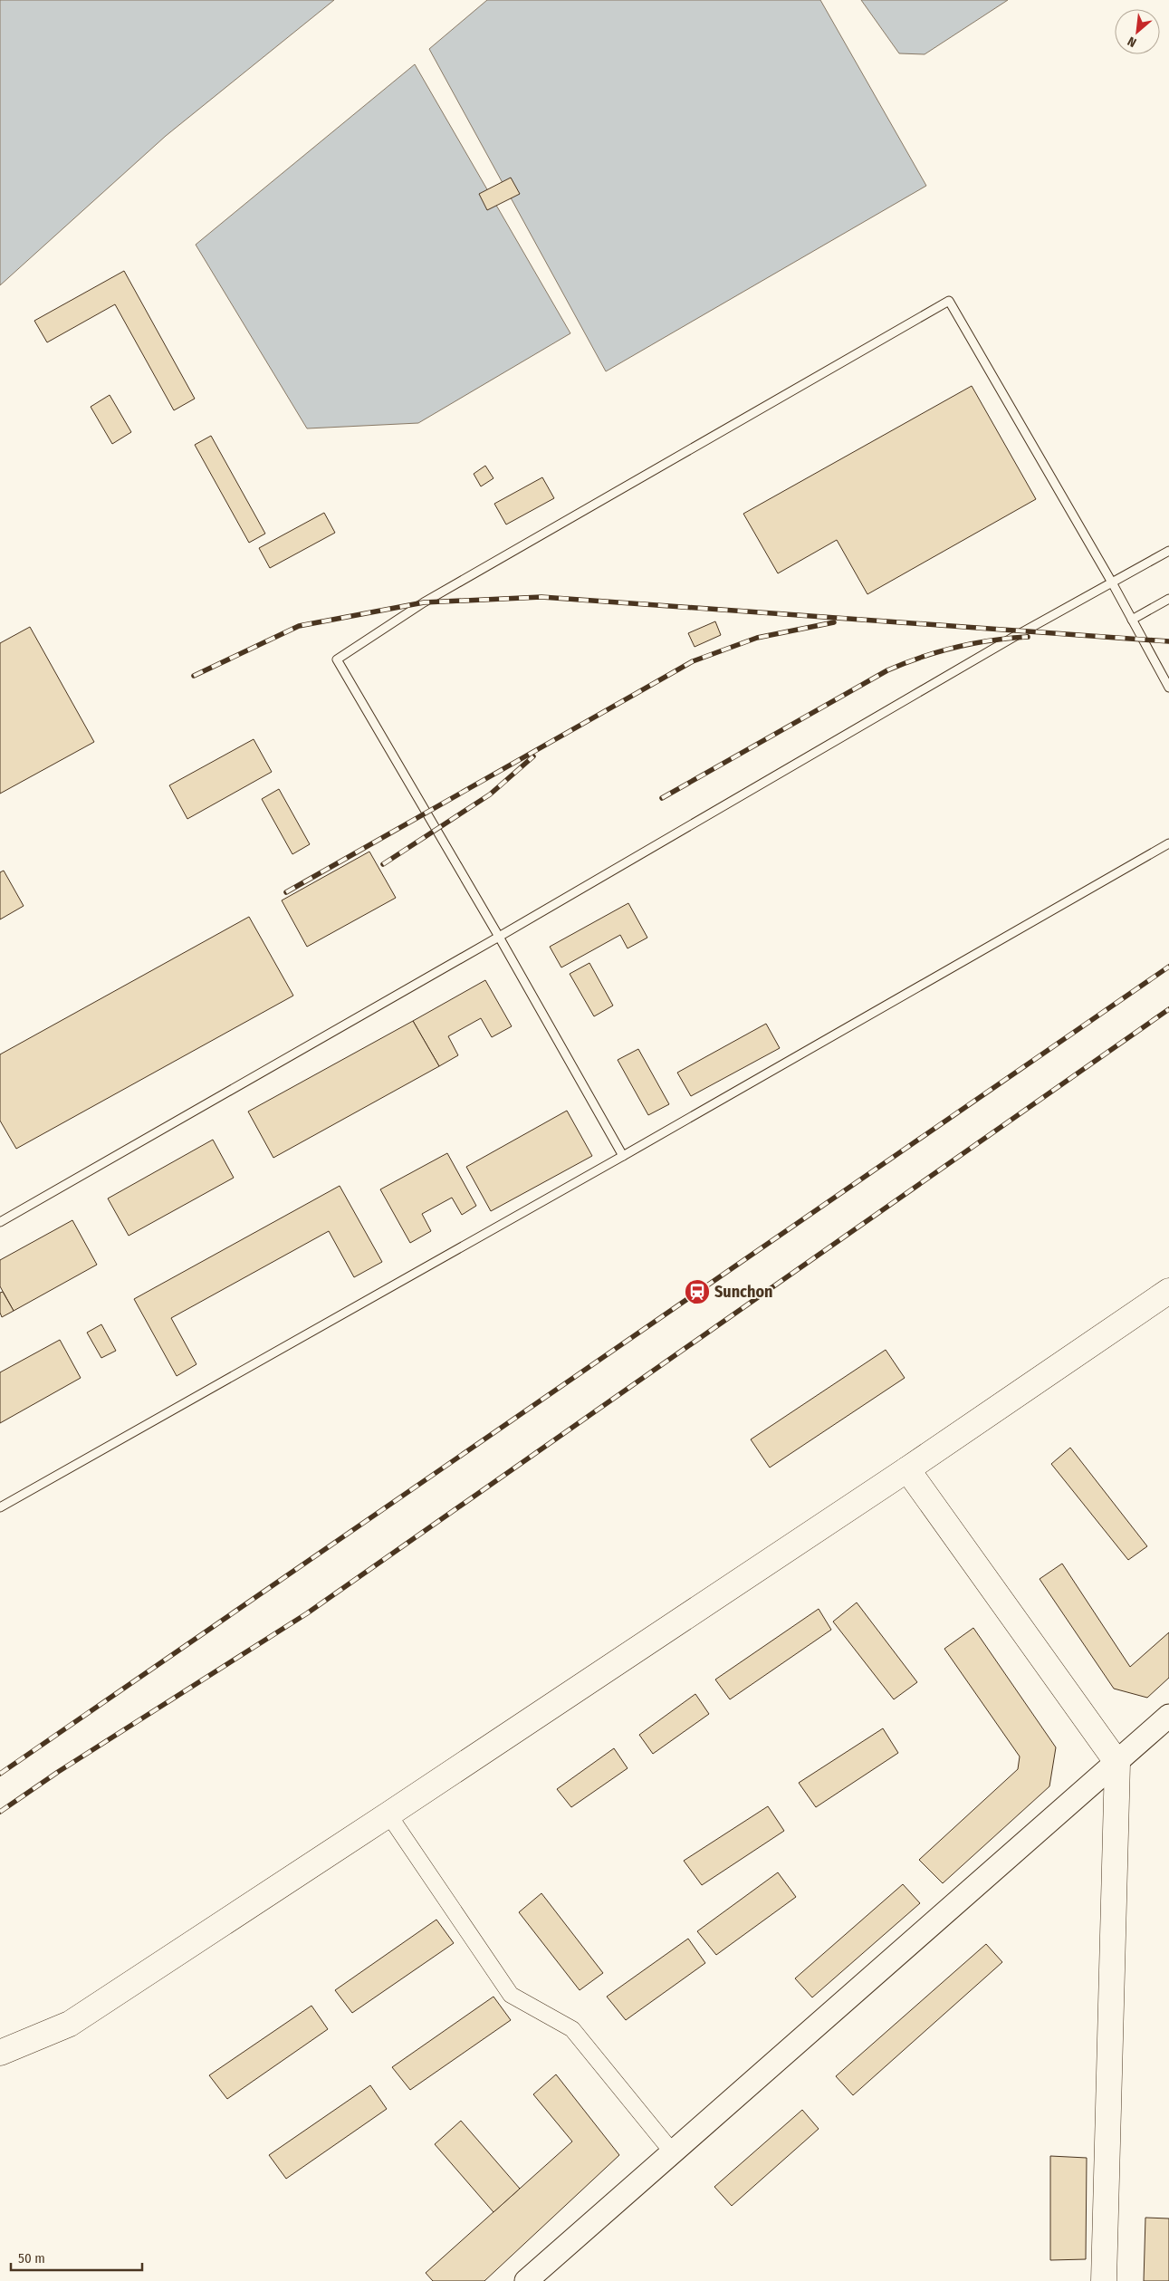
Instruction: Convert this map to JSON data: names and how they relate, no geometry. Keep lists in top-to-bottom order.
{
  "places": {
    "station": ["Sunchon"]
  },
  "scale_bar": "50 m",
  "north": "bottom left"
}
